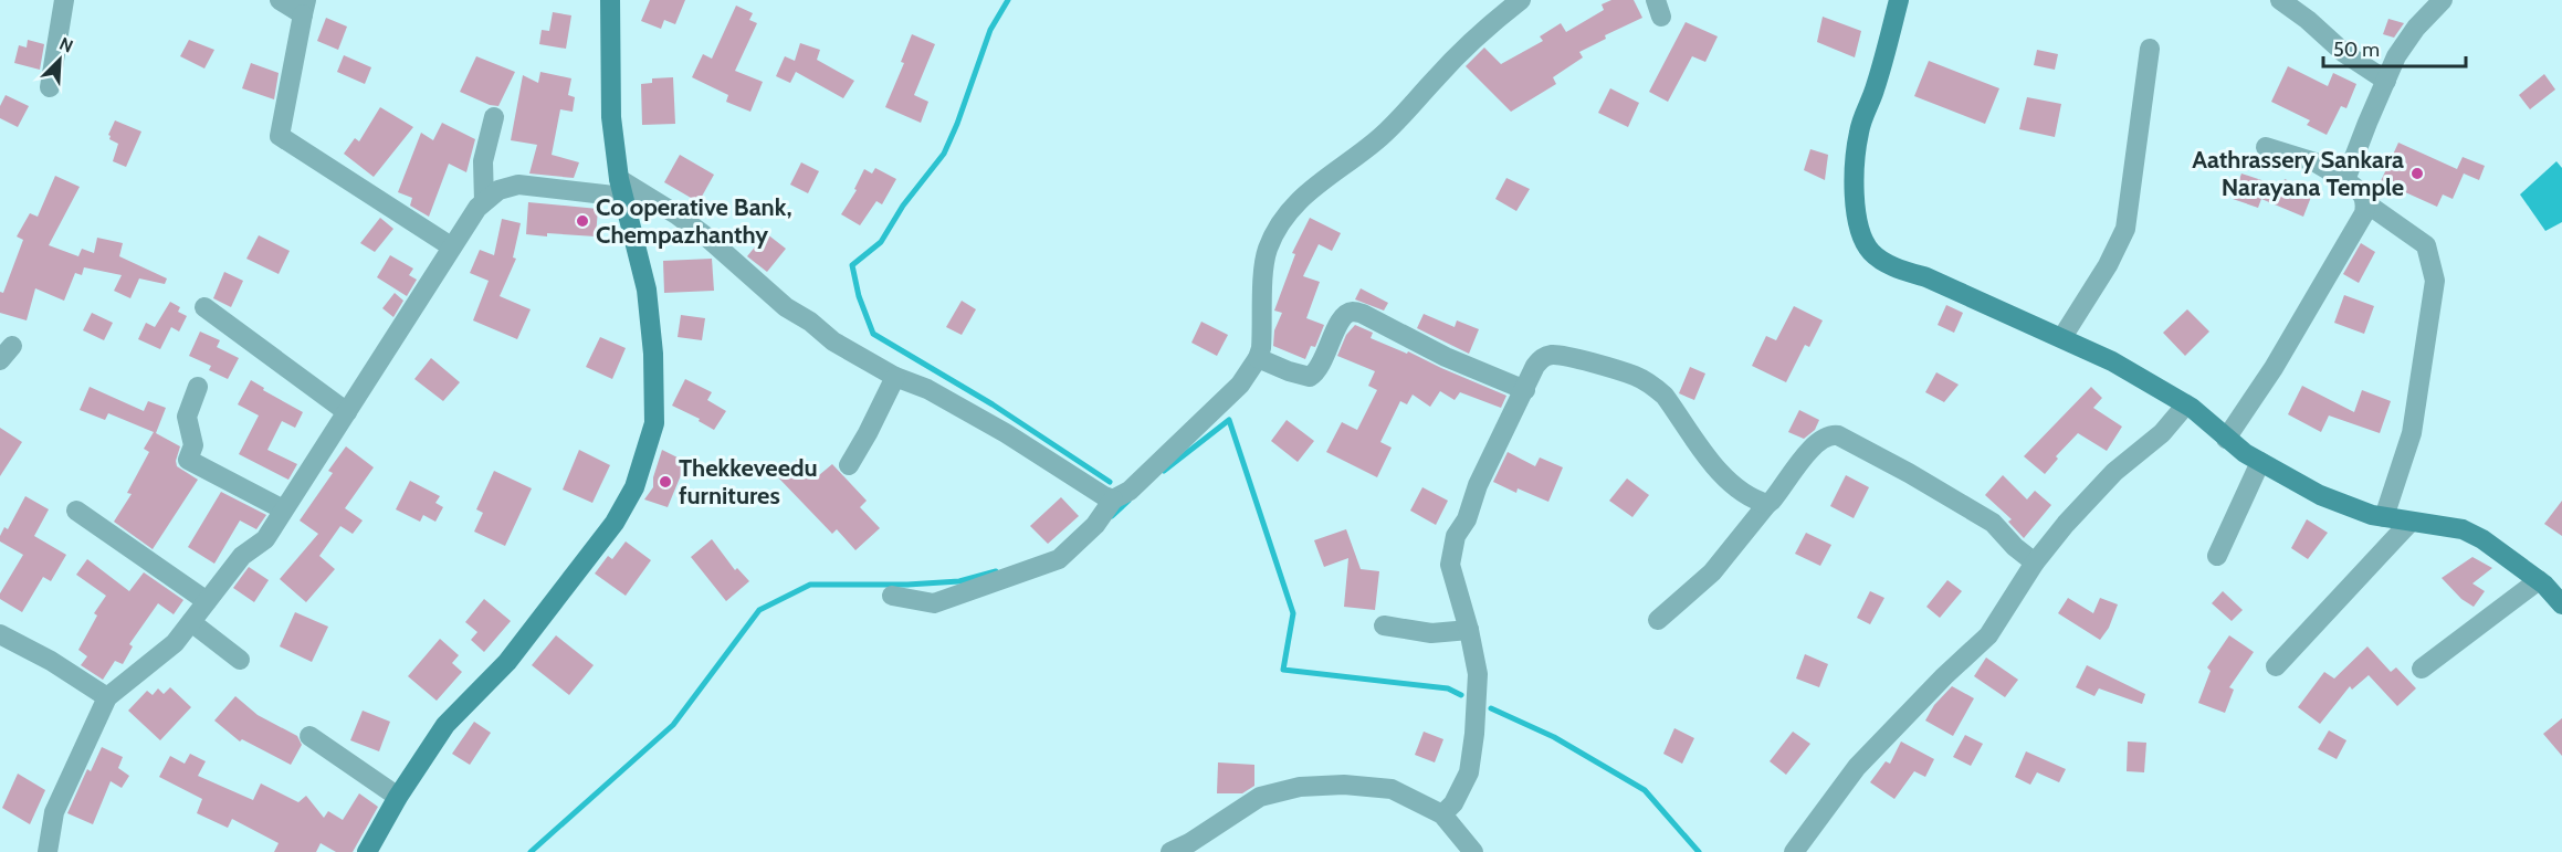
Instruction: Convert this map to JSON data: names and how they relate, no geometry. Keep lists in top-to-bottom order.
{
  "places": ["Aathrassery Sankara Narayana Temple", "Co operative Bank, Chempazhanthy", "Thekkeveedu furnitures"],
  "scale_bar": "50 m",
  "north": "top right"
}
